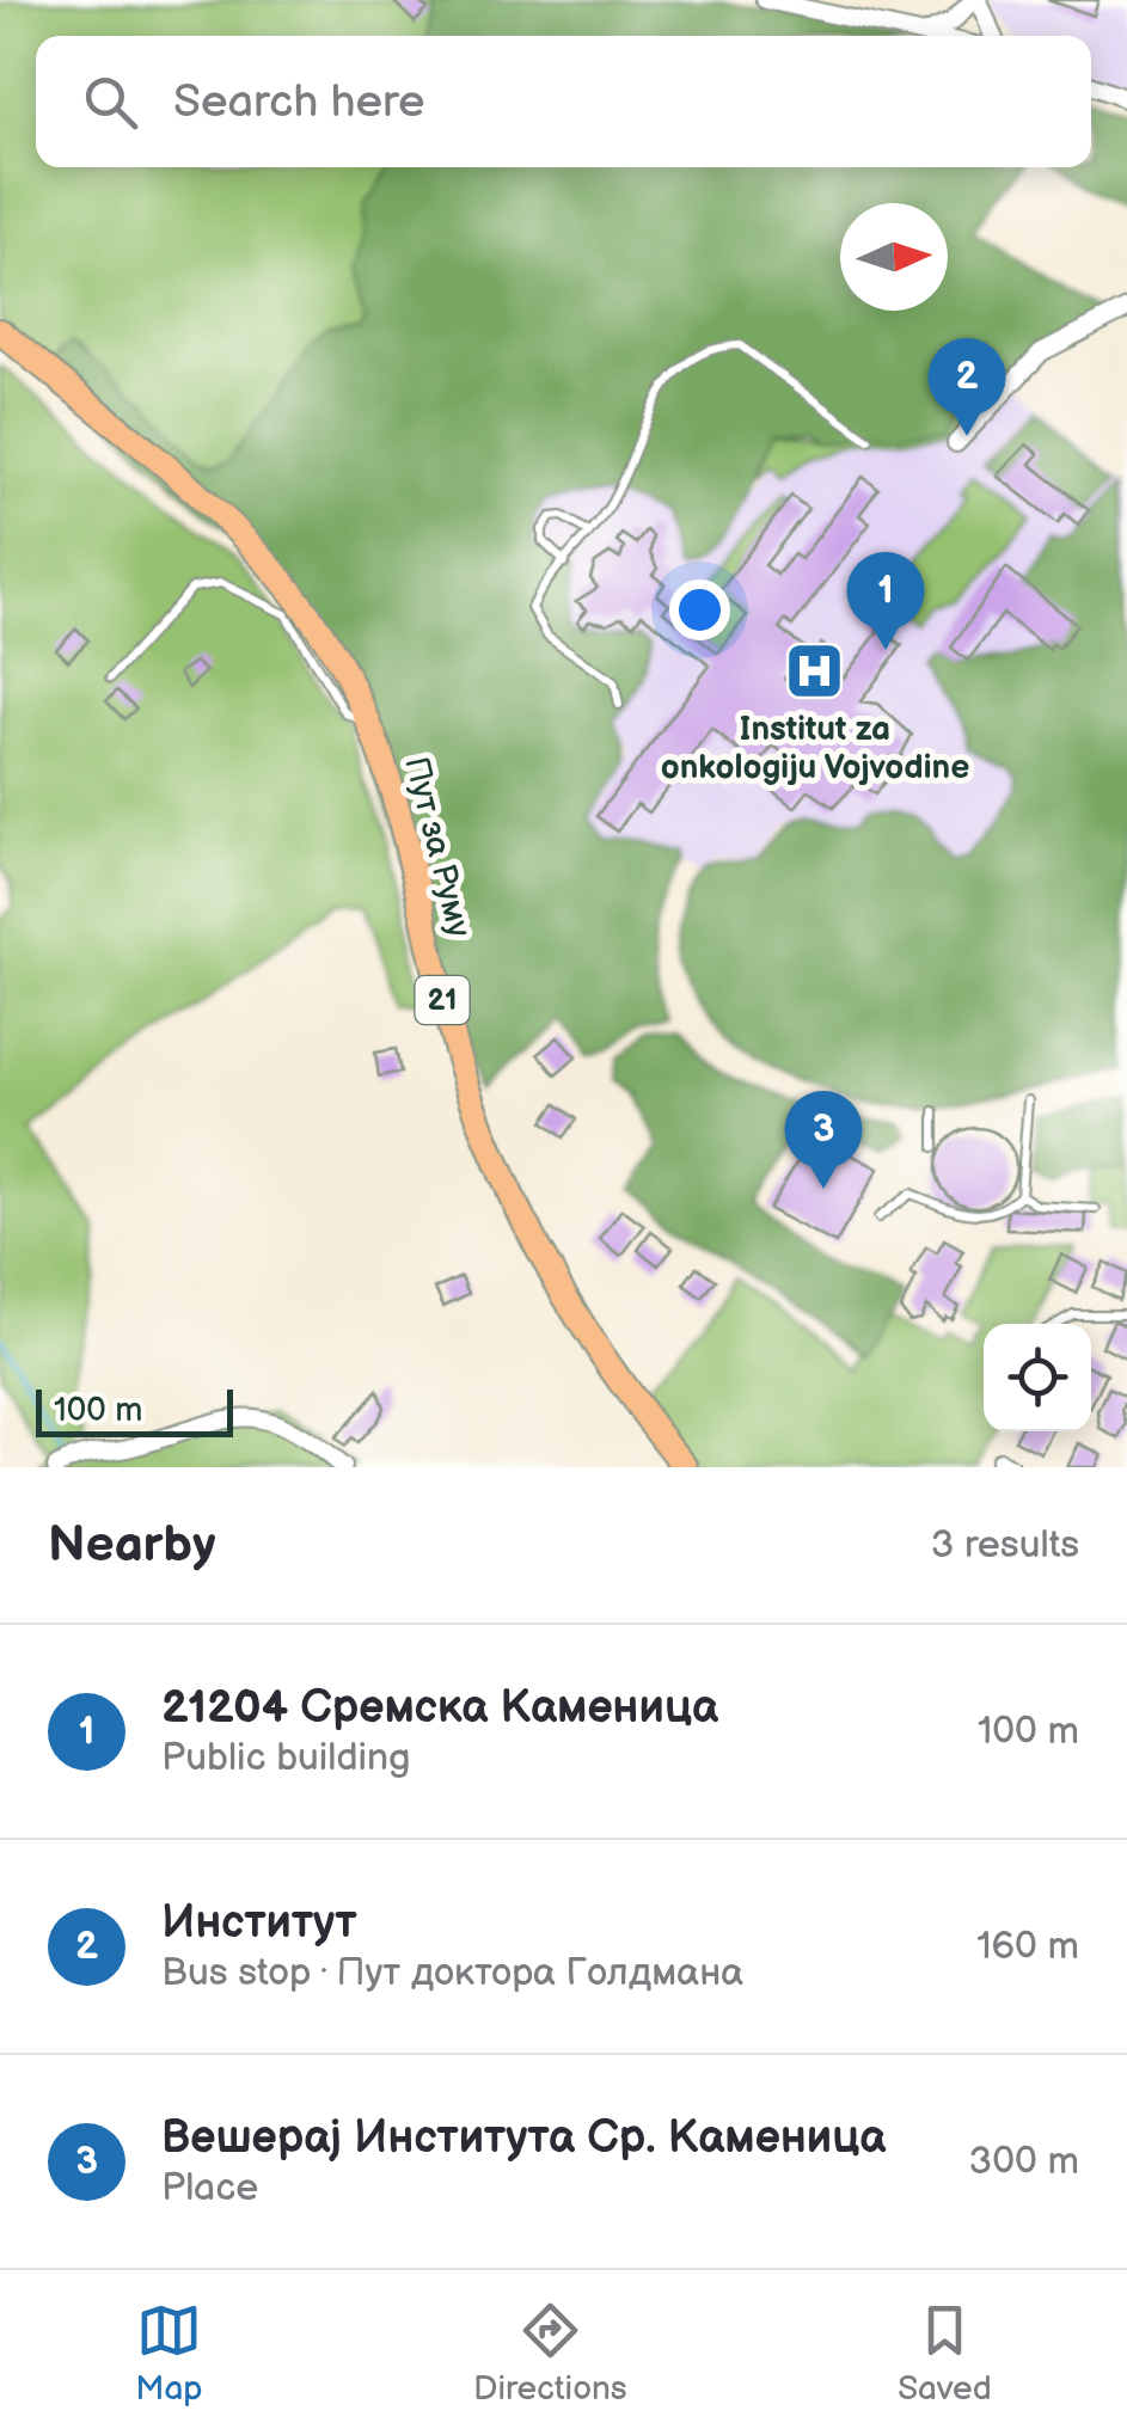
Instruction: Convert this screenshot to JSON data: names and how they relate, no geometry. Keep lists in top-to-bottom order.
{
  "streets": {
    "main road": ["Пут за Руму", "21"]
  },
  "places": {
    "hospital": ["Institut za onkologiju Vojvodine"]
  },
  "scale_bar": "100 m",
  "north": "right",
  "page": {
    "search": "Search here",
    "pins": ["2", "1", "3"],
    "scale": "100 m",
    "heading": ["Nearby", "3 results"],
    "list": [
      {
        "mark": "1",
        "name": "21204 Сремска Каменица",
        "note": "Public building",
        "value": "100 m"
      },
      {
        "mark": "2",
        "name": "Институт",
        "note": "Bus stop · Пут доктора Голдмана",
        "value": "160 m"
      },
      {
        "mark": "3",
        "name": "Вешерај Института Ср. Каменица",
        "note": "Place",
        "value": "300 m"
      }
    ],
    "nav": ["Map", "Directions", "Saved"]
  }
}
